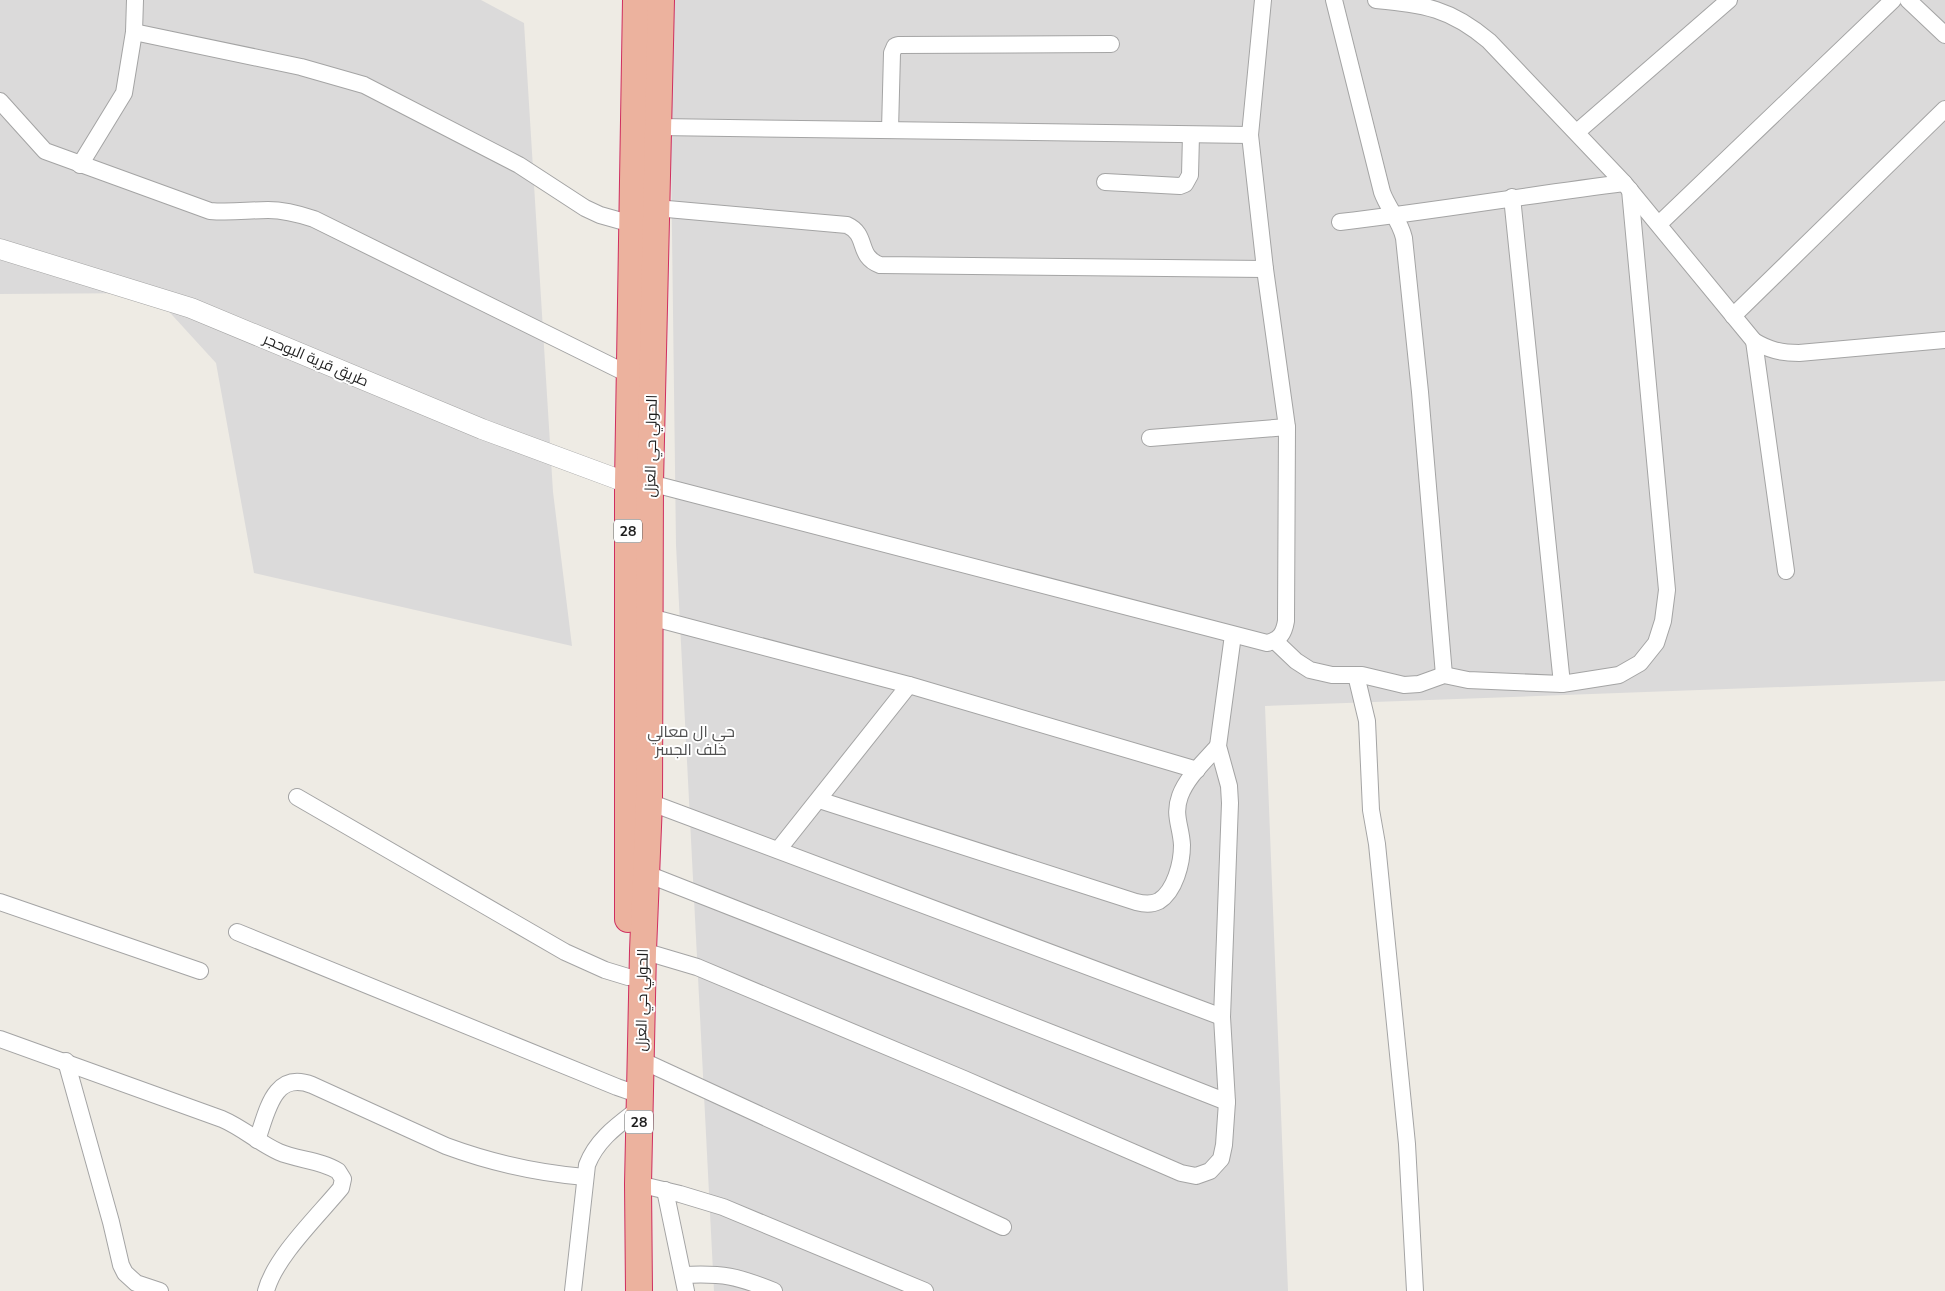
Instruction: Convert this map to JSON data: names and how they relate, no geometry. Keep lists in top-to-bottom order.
{
  "streets": {
    "highway": ["الحولي حي العزل", "28"],
    "street": ["طريق قرية البوحجر"]
  },
  "crossings": [
    ["طريق قرية البوحجر", "الحولي حي العزل"],
    ["الحولي حي العزل", "28"]
  ],
  "districts": ["حي ال معالي خلف الجسر"]
}
